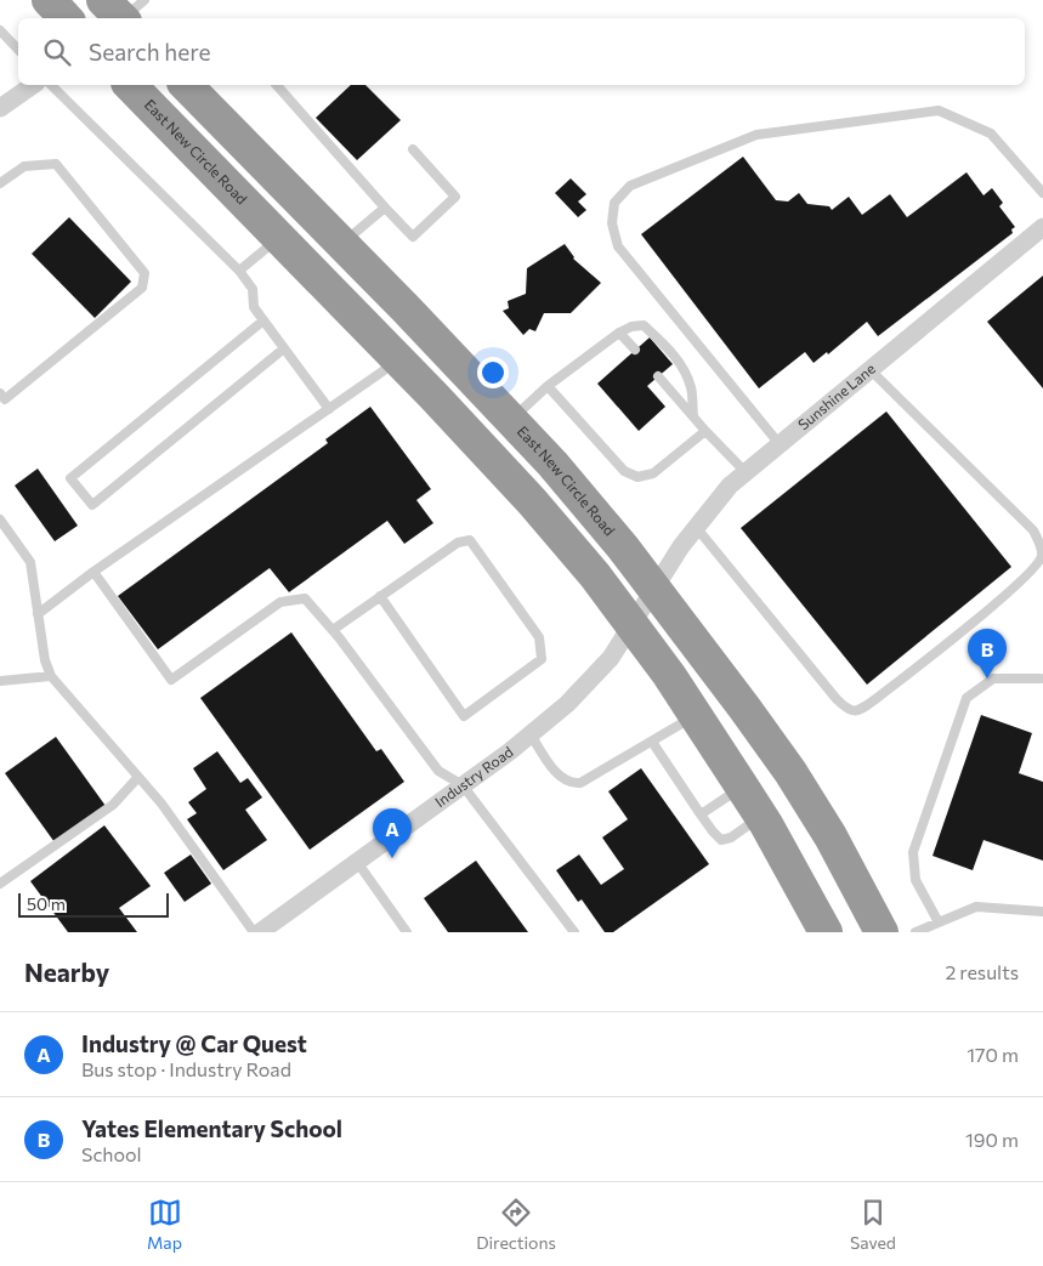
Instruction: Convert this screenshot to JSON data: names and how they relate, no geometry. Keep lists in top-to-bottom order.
{
  "streets": {
    "highway": ["East New Circle Road"],
    "street": ["Sunshine Lane", "Industry Road"]
  },
  "crossings": [
    ["East New Circle Road", "Sunshine Lane"],
    ["East New Circle Road", "Industry Road"],
    ["Sunshine Lane", "Industry Road"]
  ],
  "scale_bar": "50 m",
  "page": {
    "search": "Search here",
    "pins": ["B", "A"],
    "scale": "50 m",
    "heading": ["Nearby", "2 results"],
    "list": [
      {
        "mark": "A",
        "name": "Industry @ Car Quest",
        "note": "Bus stop · Industry Road",
        "value": "170 m"
      },
      {
        "mark": "B",
        "name": "Yates Elementary School",
        "note": "School",
        "value": "190 m"
      }
    ],
    "nav": ["Map", "Directions", "Saved"]
  }
}
